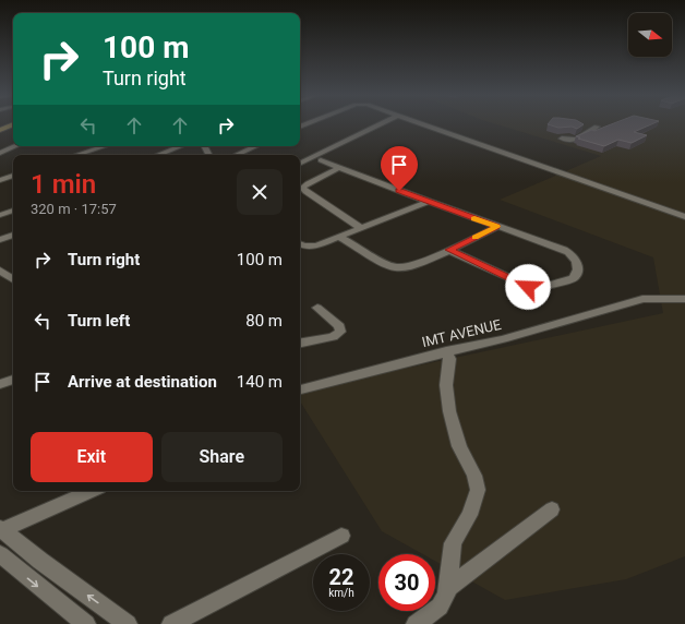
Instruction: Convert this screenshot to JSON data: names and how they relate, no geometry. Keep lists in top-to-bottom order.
{
  "streets": {
    "street": ["IMT AVENUE"]
  },
  "north": "right",
  "page": {
    "turn": ["100 m", "Turn right"],
    "heading": ["1 min", "320 m · 17:57"],
    "list": [
      {
        "name": "Turn right",
        "value": "100 m"
      },
      {
        "name": "Turn left",
        "value": "80 m"
      },
      {
        "name": "Arrive at destination",
        "value": "140 m"
      }
    ],
    "buttons": ["Exit", "Share"],
    "speed": "22 km/h",
    "limit": "30"
  }
}
